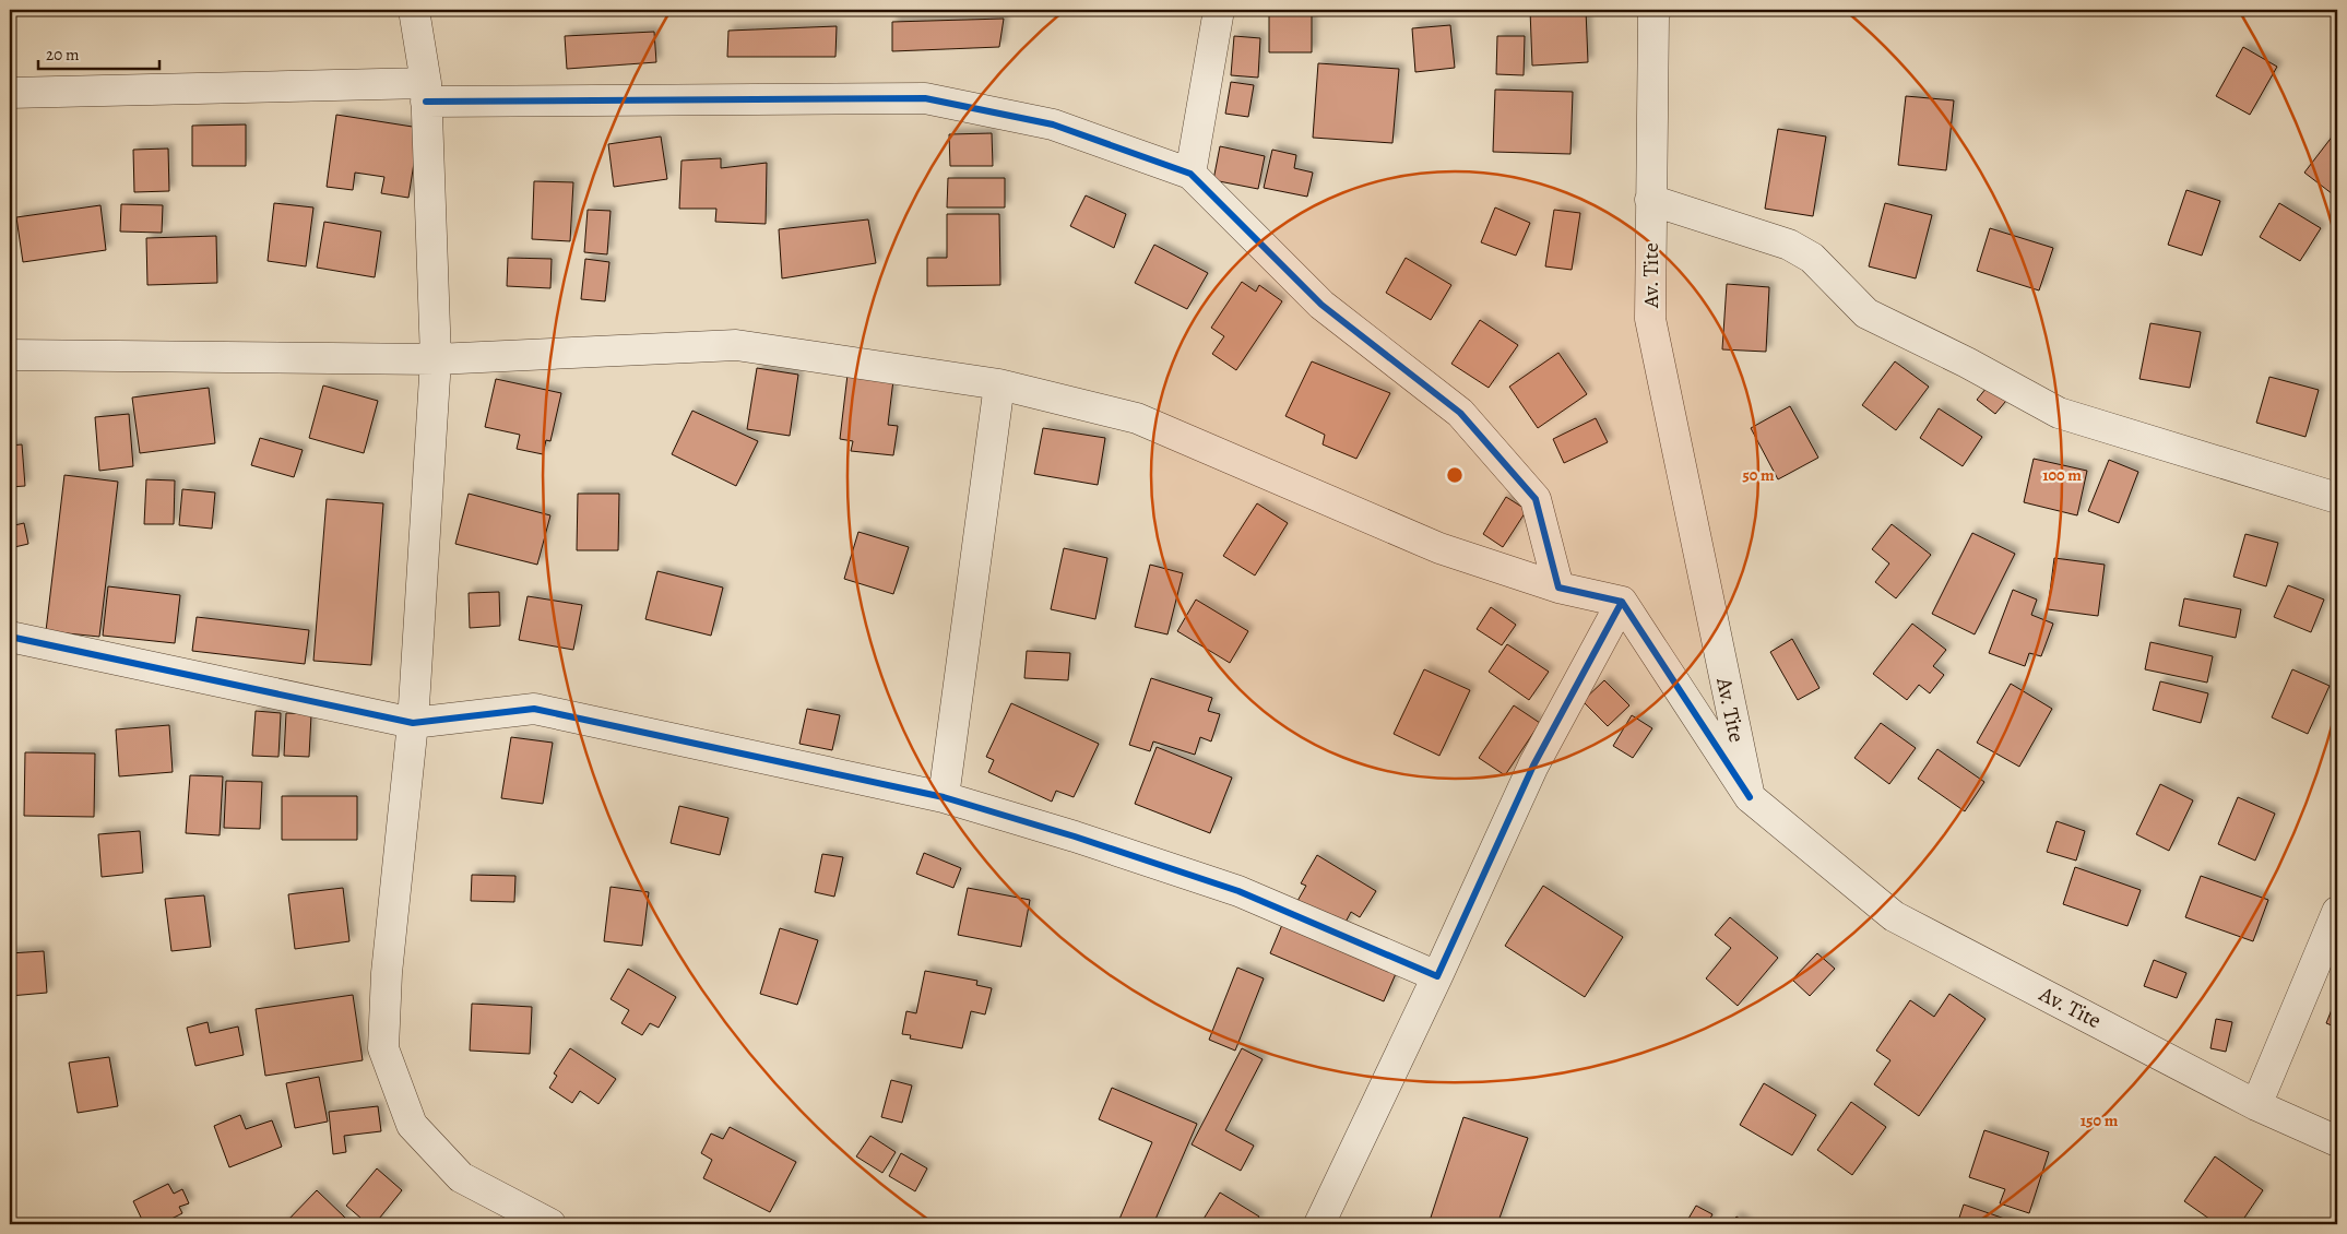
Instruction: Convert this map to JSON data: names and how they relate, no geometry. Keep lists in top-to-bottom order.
{
  "streets": {
    "street": ["Av. Tite"]
  },
  "scale_bar": "20 m",
  "rings": ["50 m", "100 m", "150 m"]
}
